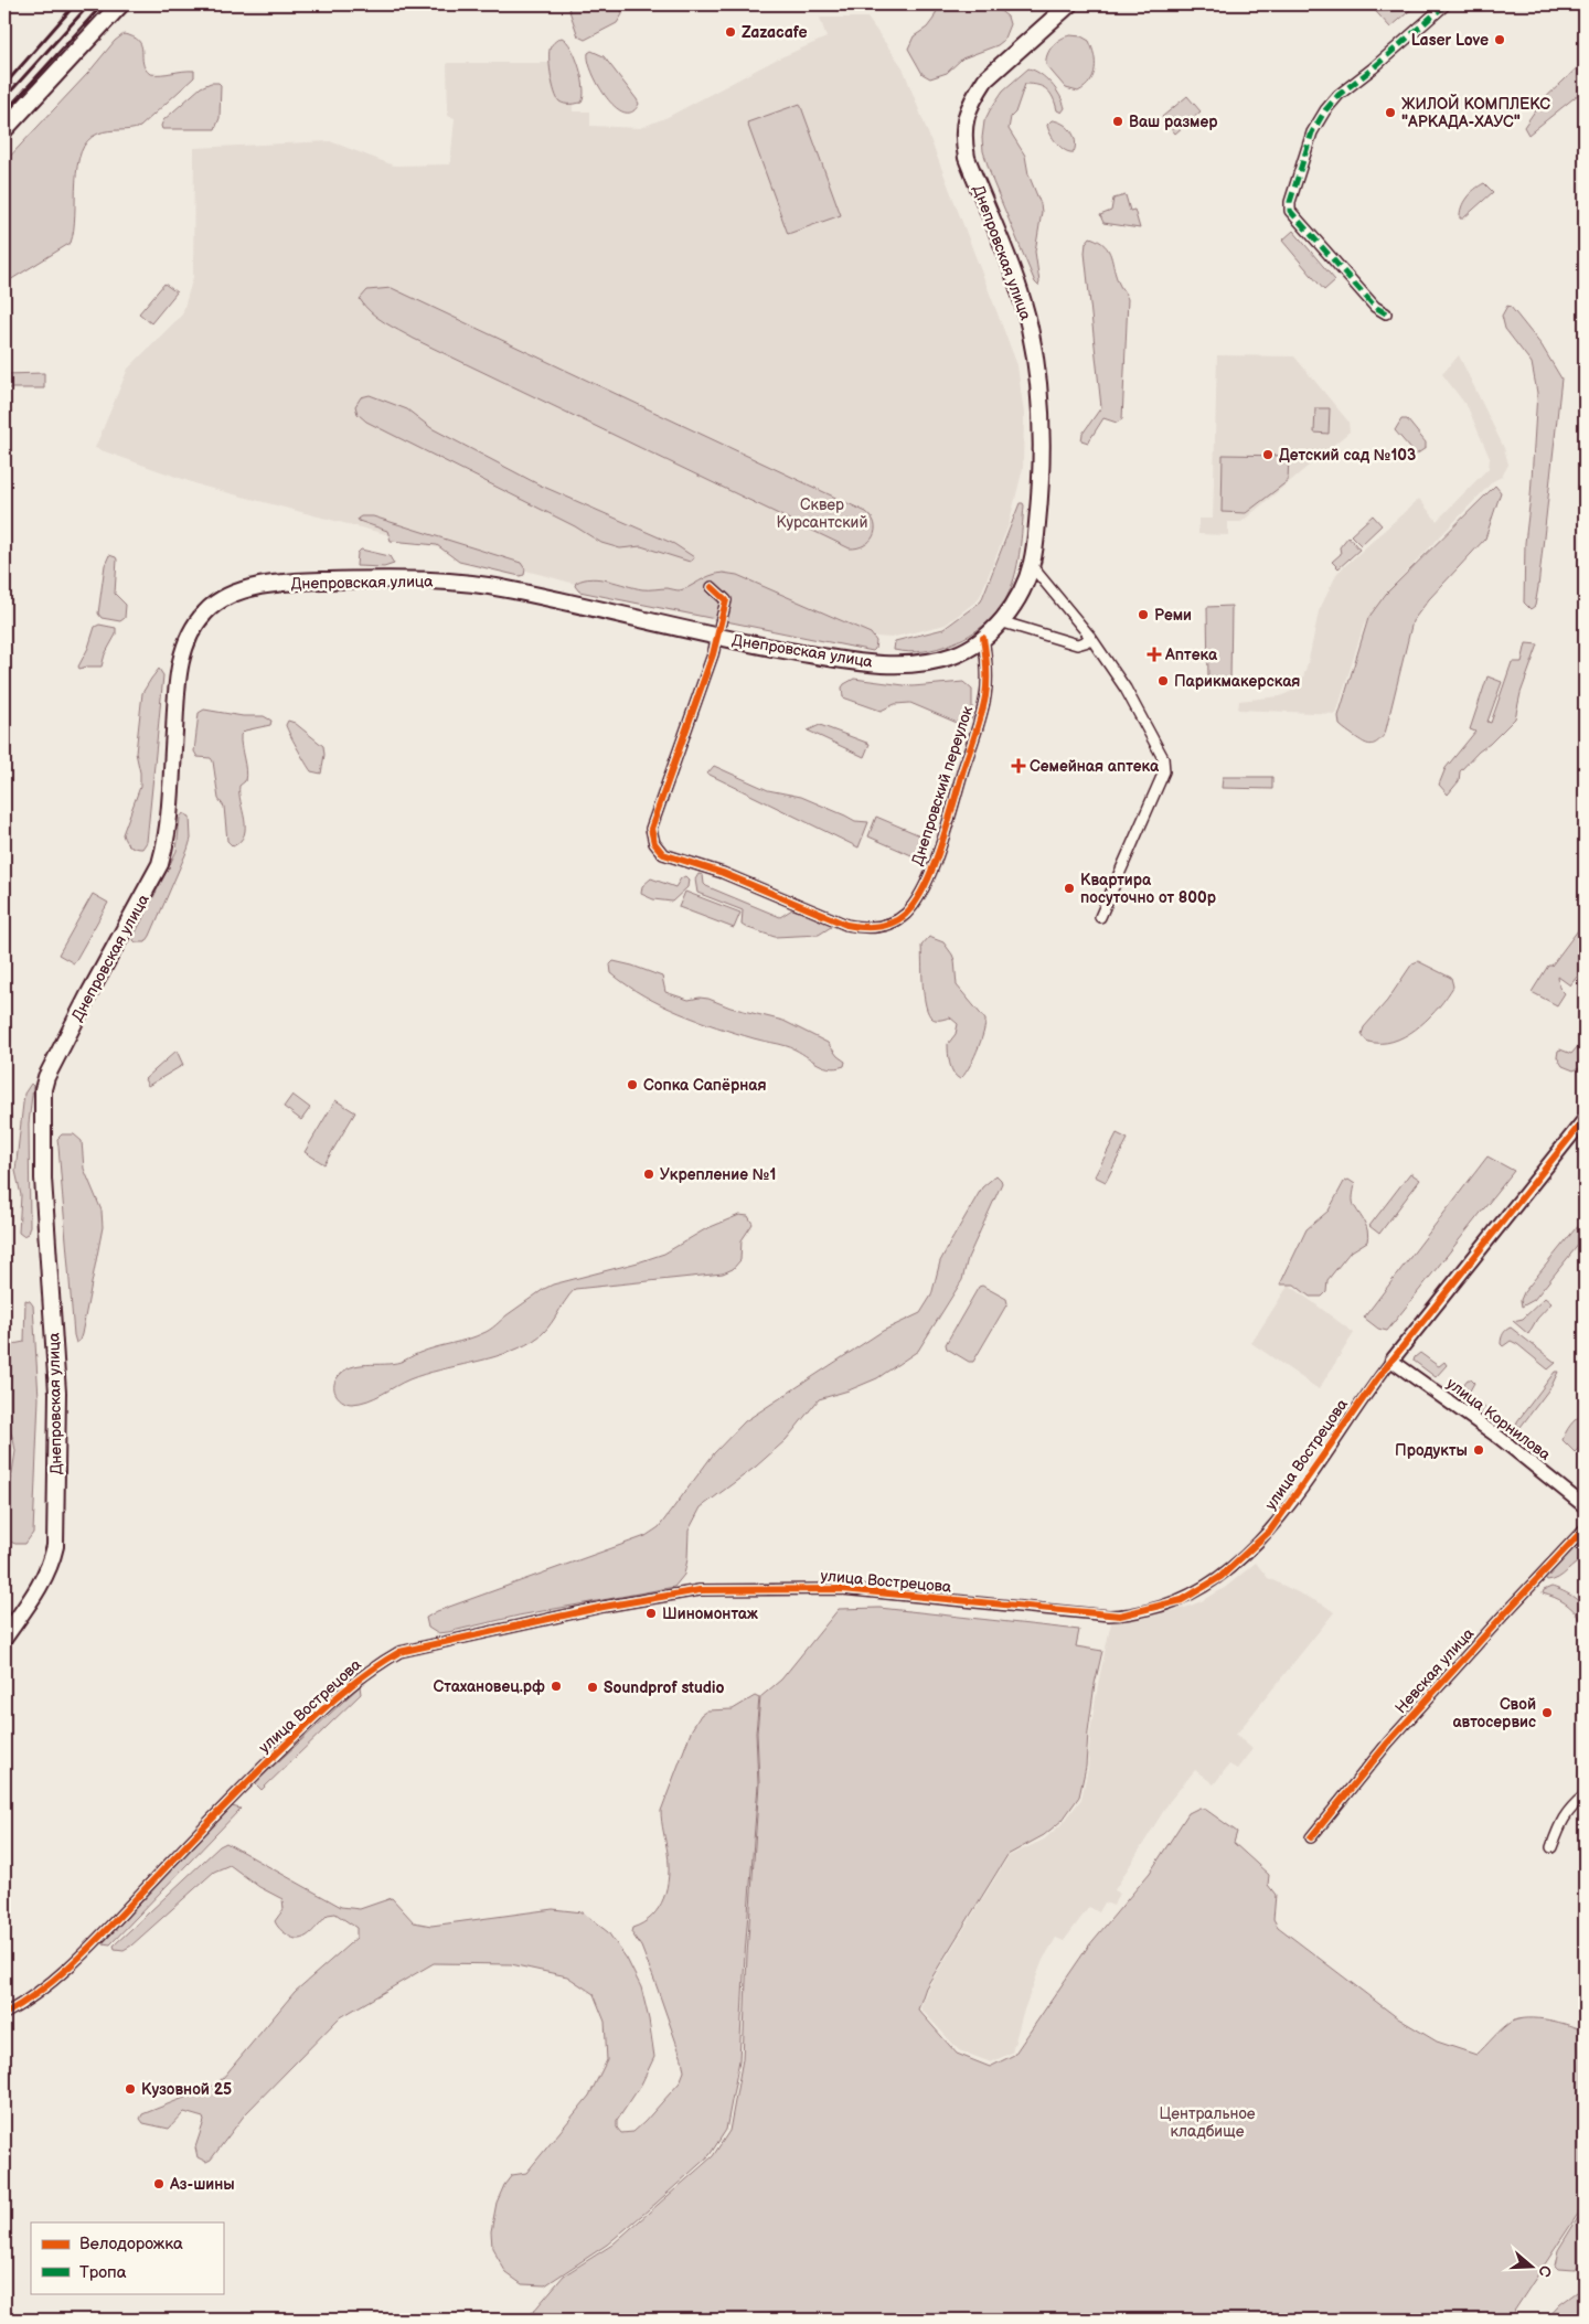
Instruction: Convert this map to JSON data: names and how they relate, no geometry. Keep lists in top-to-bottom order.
{
  "streets": {
    "main road": ["Днепровская улица"],
    "street": [
      "Днепровский переулок",
      "улица Корнилова",
      "улица Вострецова",
      "Невская улица"
    ]
  },
  "crossings": [
    ["Днепровская улица", "Днепровский переулок"],
    ["улица Корнилова", "улица Вострецова"]
  ],
  "parks": ["Сквер Курсантский", "Центральное кладбище"],
  "places": {
    "other": [
      "Zazacafe",
      "Laser Love",
      "ЖИЛОЙ КОМПЛЕКС \"АРКАДА-ХАУС\"",
      "Ваш размер",
      "Детский сад №103",
      "Реми",
      "Парикмакерская",
      "Квартира посуточно от 800р",
      "Сопка Сапёрная",
      "Укрепление №1",
      "Продукты",
      "Шиномонтаж",
      "Стахановец.рф",
      "Soundprof studio",
      "Свой автосервис",
      "Кузовной 25",
      "Аз-шины"
    ],
    "health": ["Аптека", "Семейная аптека"]
  },
  "legend": ["Велодорожка", "Тропа"],
  "north": "right"
}
